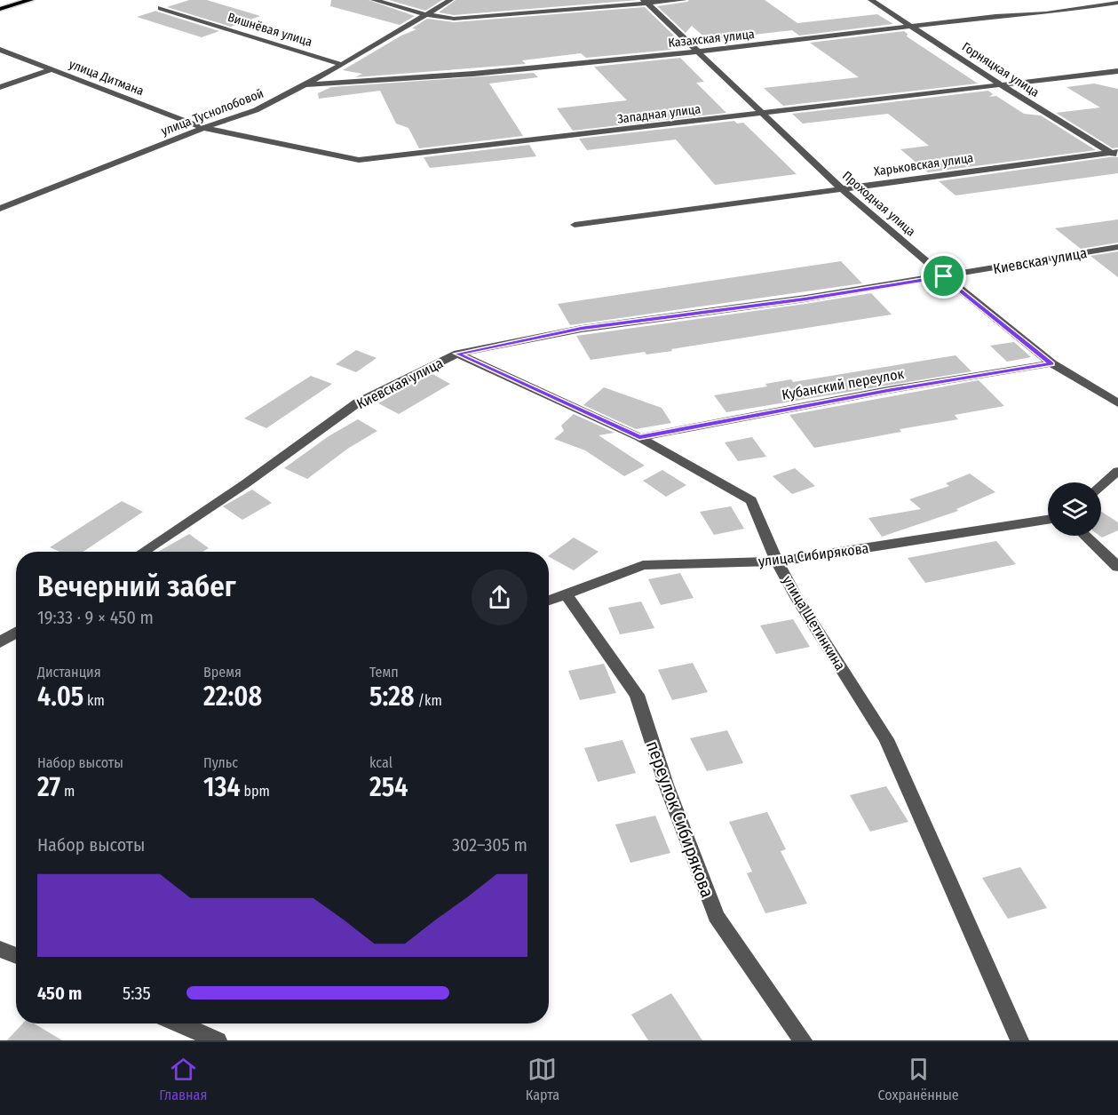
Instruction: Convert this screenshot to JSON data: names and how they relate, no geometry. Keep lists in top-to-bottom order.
{
  "streets": {
    "street": [
      "Вишнёвая улица",
      "Казахская улица",
      "Горняцкая улица",
      "улица Дитмана",
      "улица Туснолобовой",
      "Западная улица",
      "Харьковская улица",
      "Проходная улица",
      "Киевская улица",
      "Кубанский переулок",
      "улица Сибирякова",
      "улица Щетинкина",
      "переулок Сибирякова"
    ]
  },
  "crossings": [
    ["Вишнёвая улица", "улица Туснолобовой"],
    ["Казахская улица", "Горняцкая улица"],
    ["Казахская улица", "улица Туснолобовой"],
    ["Казахская улица", "Проходная улица"],
    ["Горняцкая улица", "Западная улица"],
    ["Горняцкая улица", "Харьковская улица"],
    ["улица Дитмана", "улица Туснолобовой"],
    ["улица Дитмана", "Западная улица"],
    ["улица Туснолобовой", "Западная улица"],
    ["Западная улица", "Проходная улица"],
    ["Харьковская улица", "Проходная улица"],
    ["Проходная улица", "Киевская улица"],
    ["Проходная улица", "Кубанский переулок"],
    ["Киевская улица", "улица Щетинкина"],
    ["Кубанский переулок", "улица Щетинкина"],
    ["улица Сибирякова", "улица Щетинкина"],
    ["улица Сибирякова", "переулок Сибирякова"]
  ],
  "page": {
    "heading": ["Вечерний забег", "19:33 · 9 × 450 m"],
    "stats": [
      ["Дистанция", "4.05 km"],
      ["Время", "22:08"],
      ["Темп", "5:28 /km"],
      ["Набор высоты", "27 m"],
      ["Пульс", "134 bpm"],
      ["kcal", "254"]
    ],
    "chart": ["Набор высоты", "302–305 m"],
    "list": [
      {
        "name": "450 m",
        "note": "5:35"
      }
    ],
    "tabs": ["Главная", "Карта", "Сохранённые"]
  }
}
